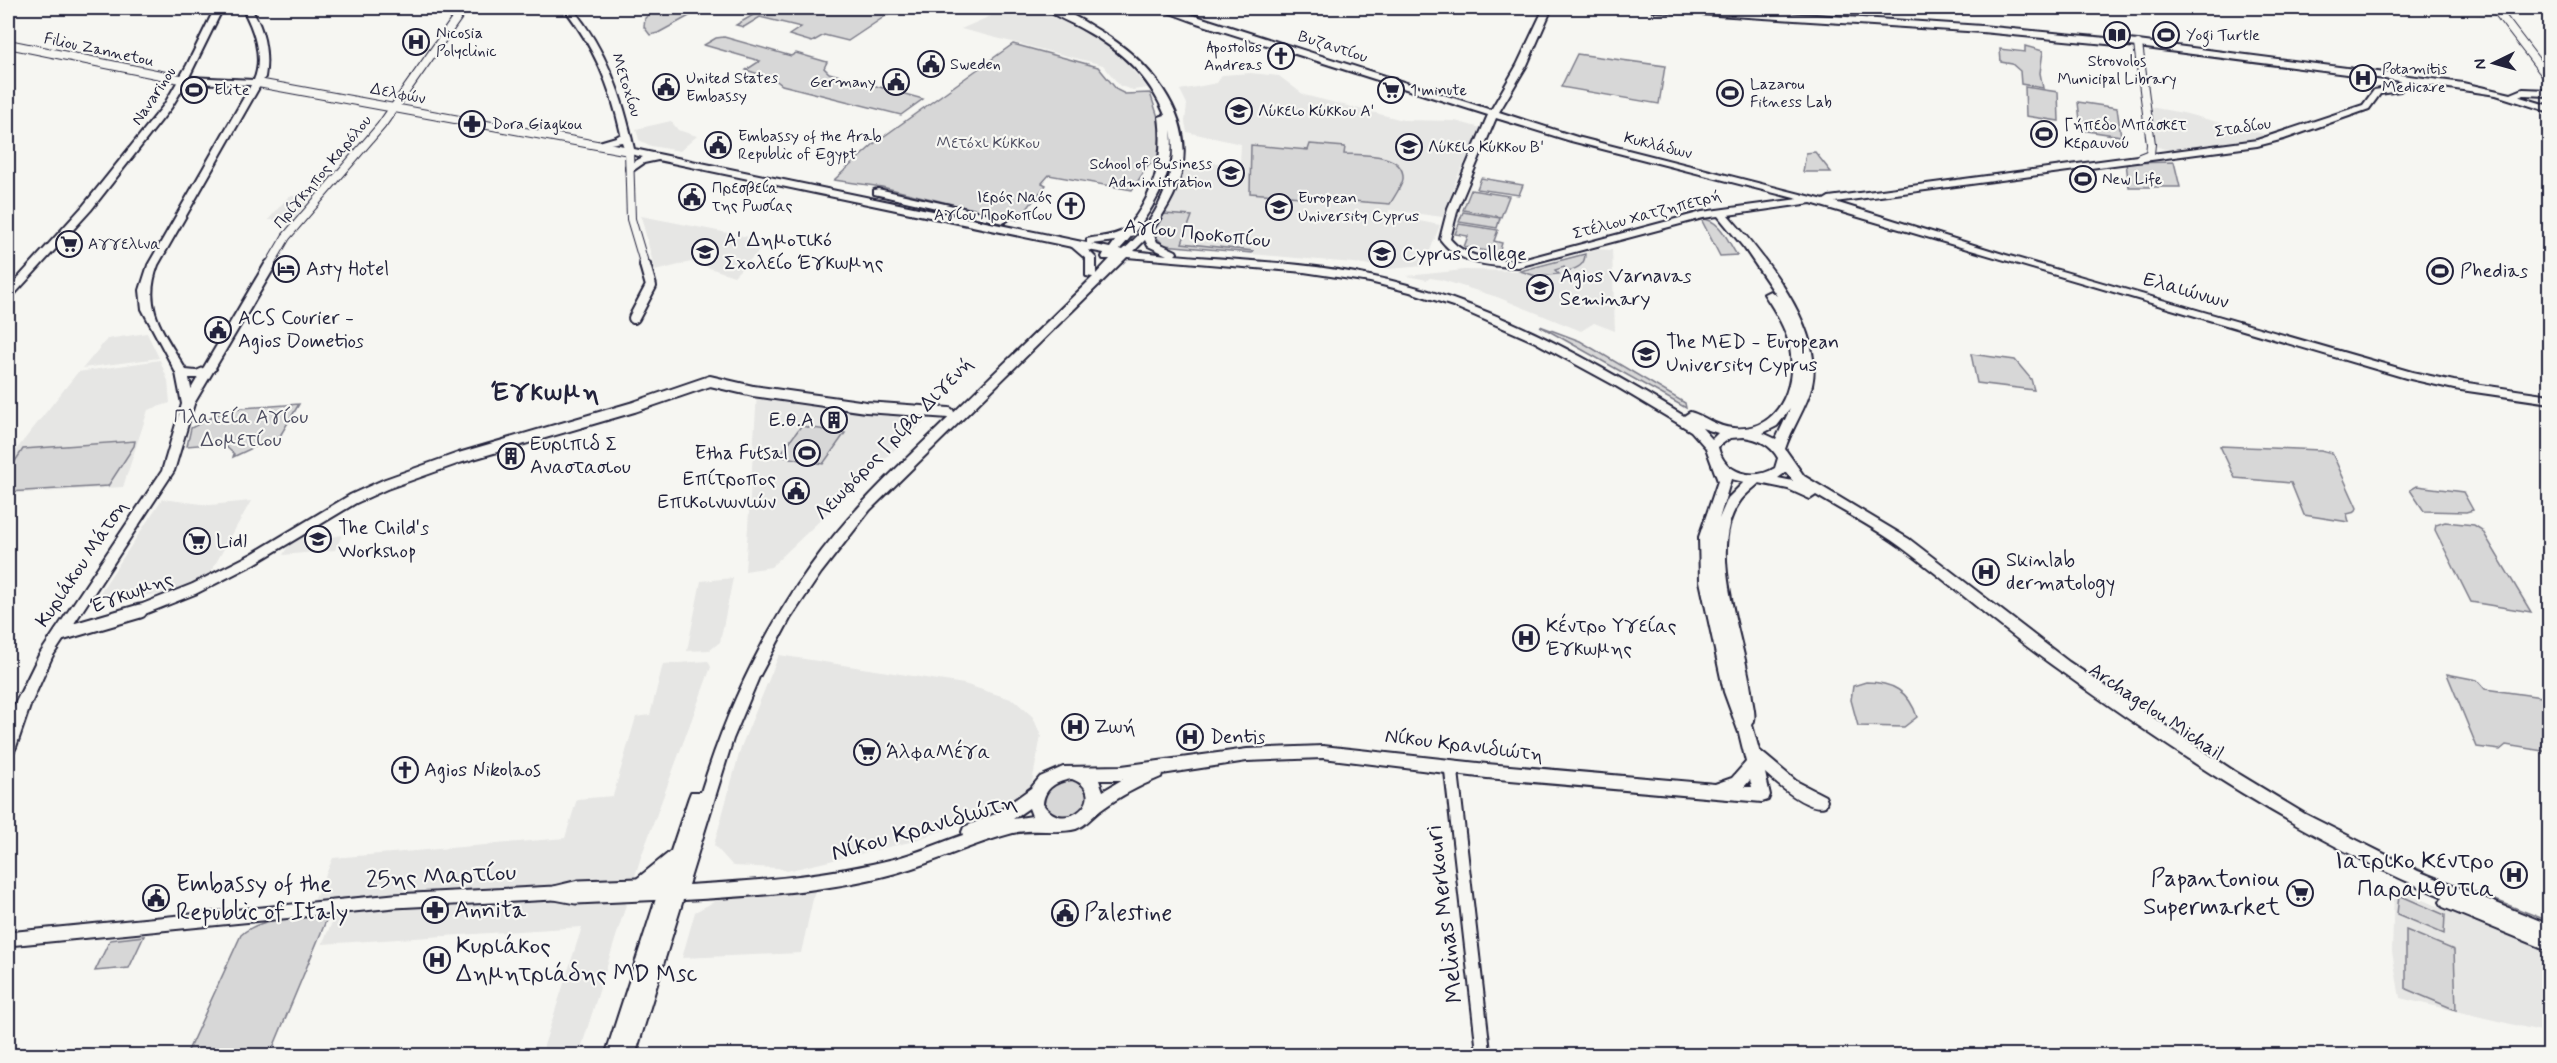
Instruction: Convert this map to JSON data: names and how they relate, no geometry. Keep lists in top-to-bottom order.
{
  "streets": {
    "main road": [
      "Βυζαντίου",
      "Μετοχίου",
      "Navarinou",
      "Σταδίου",
      "Κυκλάδων",
      "Στέλιου Χατζηπετρή",
      "Αγίου Προκοπίου",
      "Ελαιώνων",
      "Λεωφόρος Γρίβα Διγενή",
      "Κυριάκου Μάτση",
      "Archagelou Michail",
      "Νίκου Κρανιδιώτη"
    ],
    "street": [
      "Filiou Zannetou",
      "Δελφών",
      "Πρίγκηπος Καρόλου",
      "Έγκωμης",
      "25ης Μαρτίου",
      "Melinas Merkouri"
    ]
  },
  "crossings": [
    ["Βυζαντίου", "Στέλιου Χατζηπετρή"],
    ["Filiou Zannetou", "Navarinou"],
    ["Μετοχίου", "Δελφών"],
    ["Μετοχίου", "Αγίου Προκοπίου"],
    ["Δελφών", "Πρίγκηπος Καρόλου"],
    ["Δελφών", "Αγίου Προκοπίου"],
    ["Δελφών", "Κυριάκου Μάτση"],
    ["Σταδίου", "Κυκλάδων"],
    ["Σταδίου", "Στέλιου Χατζηπετρή"],
    ["Σταδίου", "Ελαιώνων"],
    ["Κυκλάδων", "Στέλιου Χατζηπετρή"],
    ["Κυκλάδων", "Ελαιώνων"],
    ["Πρίγκηπος Καρόλου", "Κυριάκου Μάτση"],
    ["Στέλιου Χατζηπετρή", "Ελαιώνων"],
    ["Αγίου Προκοπίου", "Λεωφόρος Γρίβα Διγενή"],
    ["Αγίου Προκοπίου", "Archagelou Michail"],
    ["Λεωφόρος Γρίβα Διγενή", "Έγκωμης"],
    ["Λεωφόρος Γρίβα Διγενή", "Νίκου Κρανιδιώτη"],
    ["Λεωφόρος Γρίβα Διγενή", "25ης Μαρτίου"],
    ["Κυριάκου Μάτση", "Έγκωμης"],
    ["Νίκου Κρανιδιώτη", "25ης Μαρτίου"],
    ["Νίκου Κρανιδιώτη", "Melinas Merkouri"]
  ],
  "districts": ["Έγκωμη"],
  "parks": ["Μετόχι Κύκκου", "Πλατεία Αγίου Δομετίου"],
  "places": {
    "library": ["Strovolos Municipal Library"],
    "sports": [
      "Yogi Turtle",
      "Elite",
      "Lazarou Fitness Lab",
      "Γήπεδο Μπάσκετ Κεραυνού",
      "New Life",
      "Phedias",
      "Etha Futsal"
    ],
    "hospital": [
      "Nicosia Polyclinic",
      "Potamitis Medicare",
      "Skinlab dermatology",
      "Κέντρο Υγείας Έγκωμης",
      "Ζωή",
      "Dentis",
      "Ιατρικο Κεντρο Παραμθυτια",
      "Κυριάκος Δημητριάδης MD Msc"
    ],
    "church": ["Apostolos Andreas", "Ιερός Ναός Αγίου Προκοπίου", "Agios Nikolaos"],
    "public building": [
      "Sweden",
      "Germany",
      "United States Embassy",
      "Embassy of the Arab Republic of Egypt",
      "Πρεσβεία της Ρωσίας",
      "ACS Courier - Agios Dometios",
      "Επίτροπος Επικοινωνιών",
      "Embassy of the Republic of Italy",
      "Palestine"
    ],
    "supermarket": [
      "1 minute",
      "Αγγελινα",
      "Lidl",
      "ΆλφαΜέγα",
      "Papantoniou Supermarket"
    ],
    "school or university": [
      "Λύκειο Κύκκου Α'",
      "Λύκειο Κύκκου Β'",
      "School of Business Administration",
      "European University Cyprus",
      "Α' Δημοτικό Σχολείο Έγκωμης",
      "Cyprus College",
      "Agios Varnavas Seminary",
      "The MED - European University Cyprus",
      "The Child's Workshop"
    ],
    "pharmacy": ["Dora Giagkou", "Annita"],
    "hotel": ["Asty Hotel"],
    "building": ["Ε.θ.Α", "Ευριπιδ Σ Αναστασιου"]
  },
  "north": "left"
}
